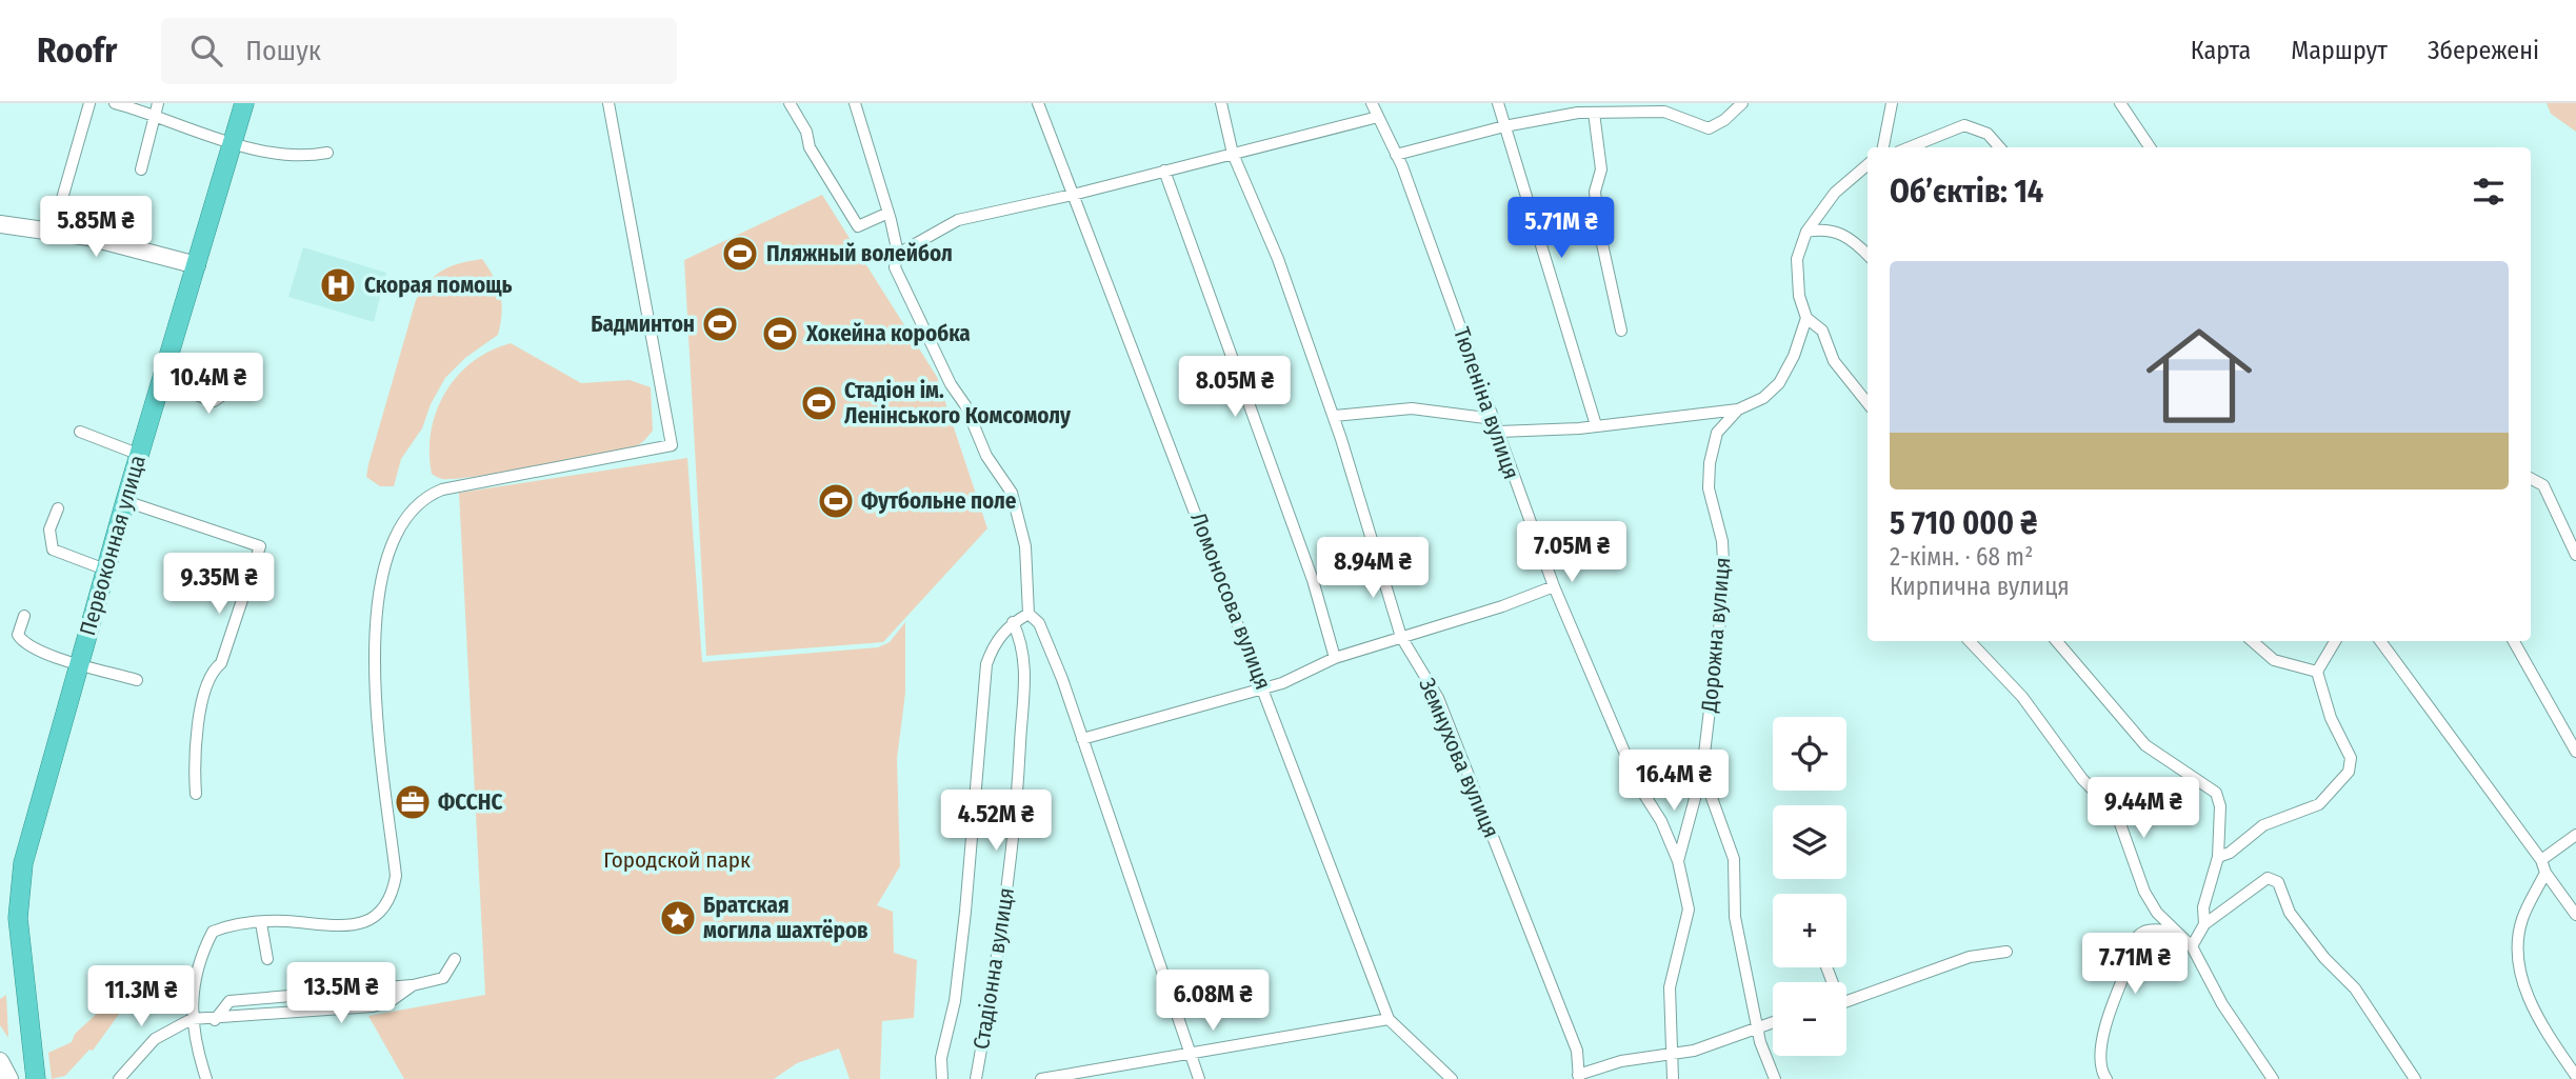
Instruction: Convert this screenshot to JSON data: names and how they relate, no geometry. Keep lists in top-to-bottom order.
{
  "streets": {
    "highway": ["Первоконная улица"],
    "street": [
      "Тюленіна вулиця",
      "Ломоносова вулиця",
      "Дорожна вулиця",
      "Земнухова вулиця",
      "Стадіонна вулиця"
    ]
  },
  "parks": ["Городской парк"],
  "places": {
    "sports": [
      "Пляжный волейбол",
      "Бадминтон",
      "Хокейна коробка",
      "Стадіон ім. Ленінського Комсомолу",
      "Футбольне поле"
    ],
    "hospital": ["Скорая помощь"],
    "office": ["ФССНС"],
    "place": ["Братская могила шахтёров"]
  },
  "page": {
    "header": "Roofr",
    "search": "Пошук",
    "nav": ["Карта", "Маршрут", "Збережені"],
    "heading": "Об’єктів: 14",
    "price": [
      "5.85M ₴",
      "5.71M ₴",
      "10.4M ₴",
      "8.05M ₴",
      "7.05M ₴",
      "8.94M ₴",
      "9.35M ₴",
      "16.4M ₴",
      "9.44M ₴",
      "4.52M ₴",
      "7.71M ₴",
      "13.5M ₴",
      "11.3M ₴",
      "6.08M ₴"
    ],
    "list": [
      {
        "name": "5 710 000 ₴",
        "note": "2-кімн. · 68 m² · Кирпична вулиця"
      }
    ],
    "map_buttons": ["+", "−"]
  }
}
